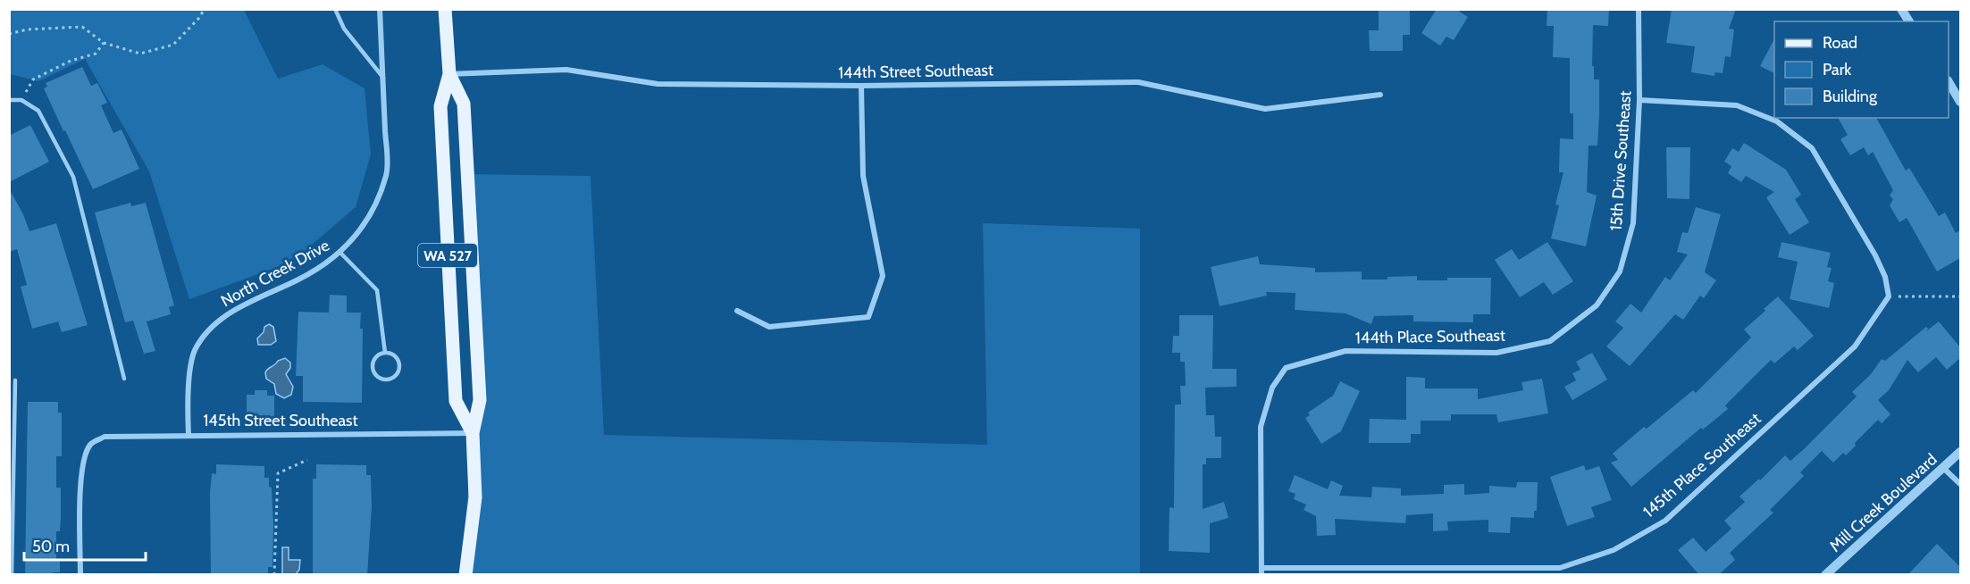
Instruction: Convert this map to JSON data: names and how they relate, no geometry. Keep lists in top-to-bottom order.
{
  "streets": {
    "main road": ["WA 527"],
    "street": [
      "144th Street Southeast",
      "15th Drive Southeast",
      "North Creek Drive",
      "144th Place Southeast",
      "145th Street Southeast",
      "145th Place Southeast",
      "Mill Creek Boulevard"
    ]
  },
  "crossings": [
    ["144th Street Southeast", "WA 527"],
    ["15th Drive Southeast", "144th Place Southeast"],
    ["WA 527", "145th Street Southeast"],
    ["North Creek Drive", "145th Street Southeast"],
    ["144th Place Southeast", "145th Place Southeast"]
  ],
  "legend": ["Road", "Park", "Building"],
  "scale_bar": "50 m"
}
